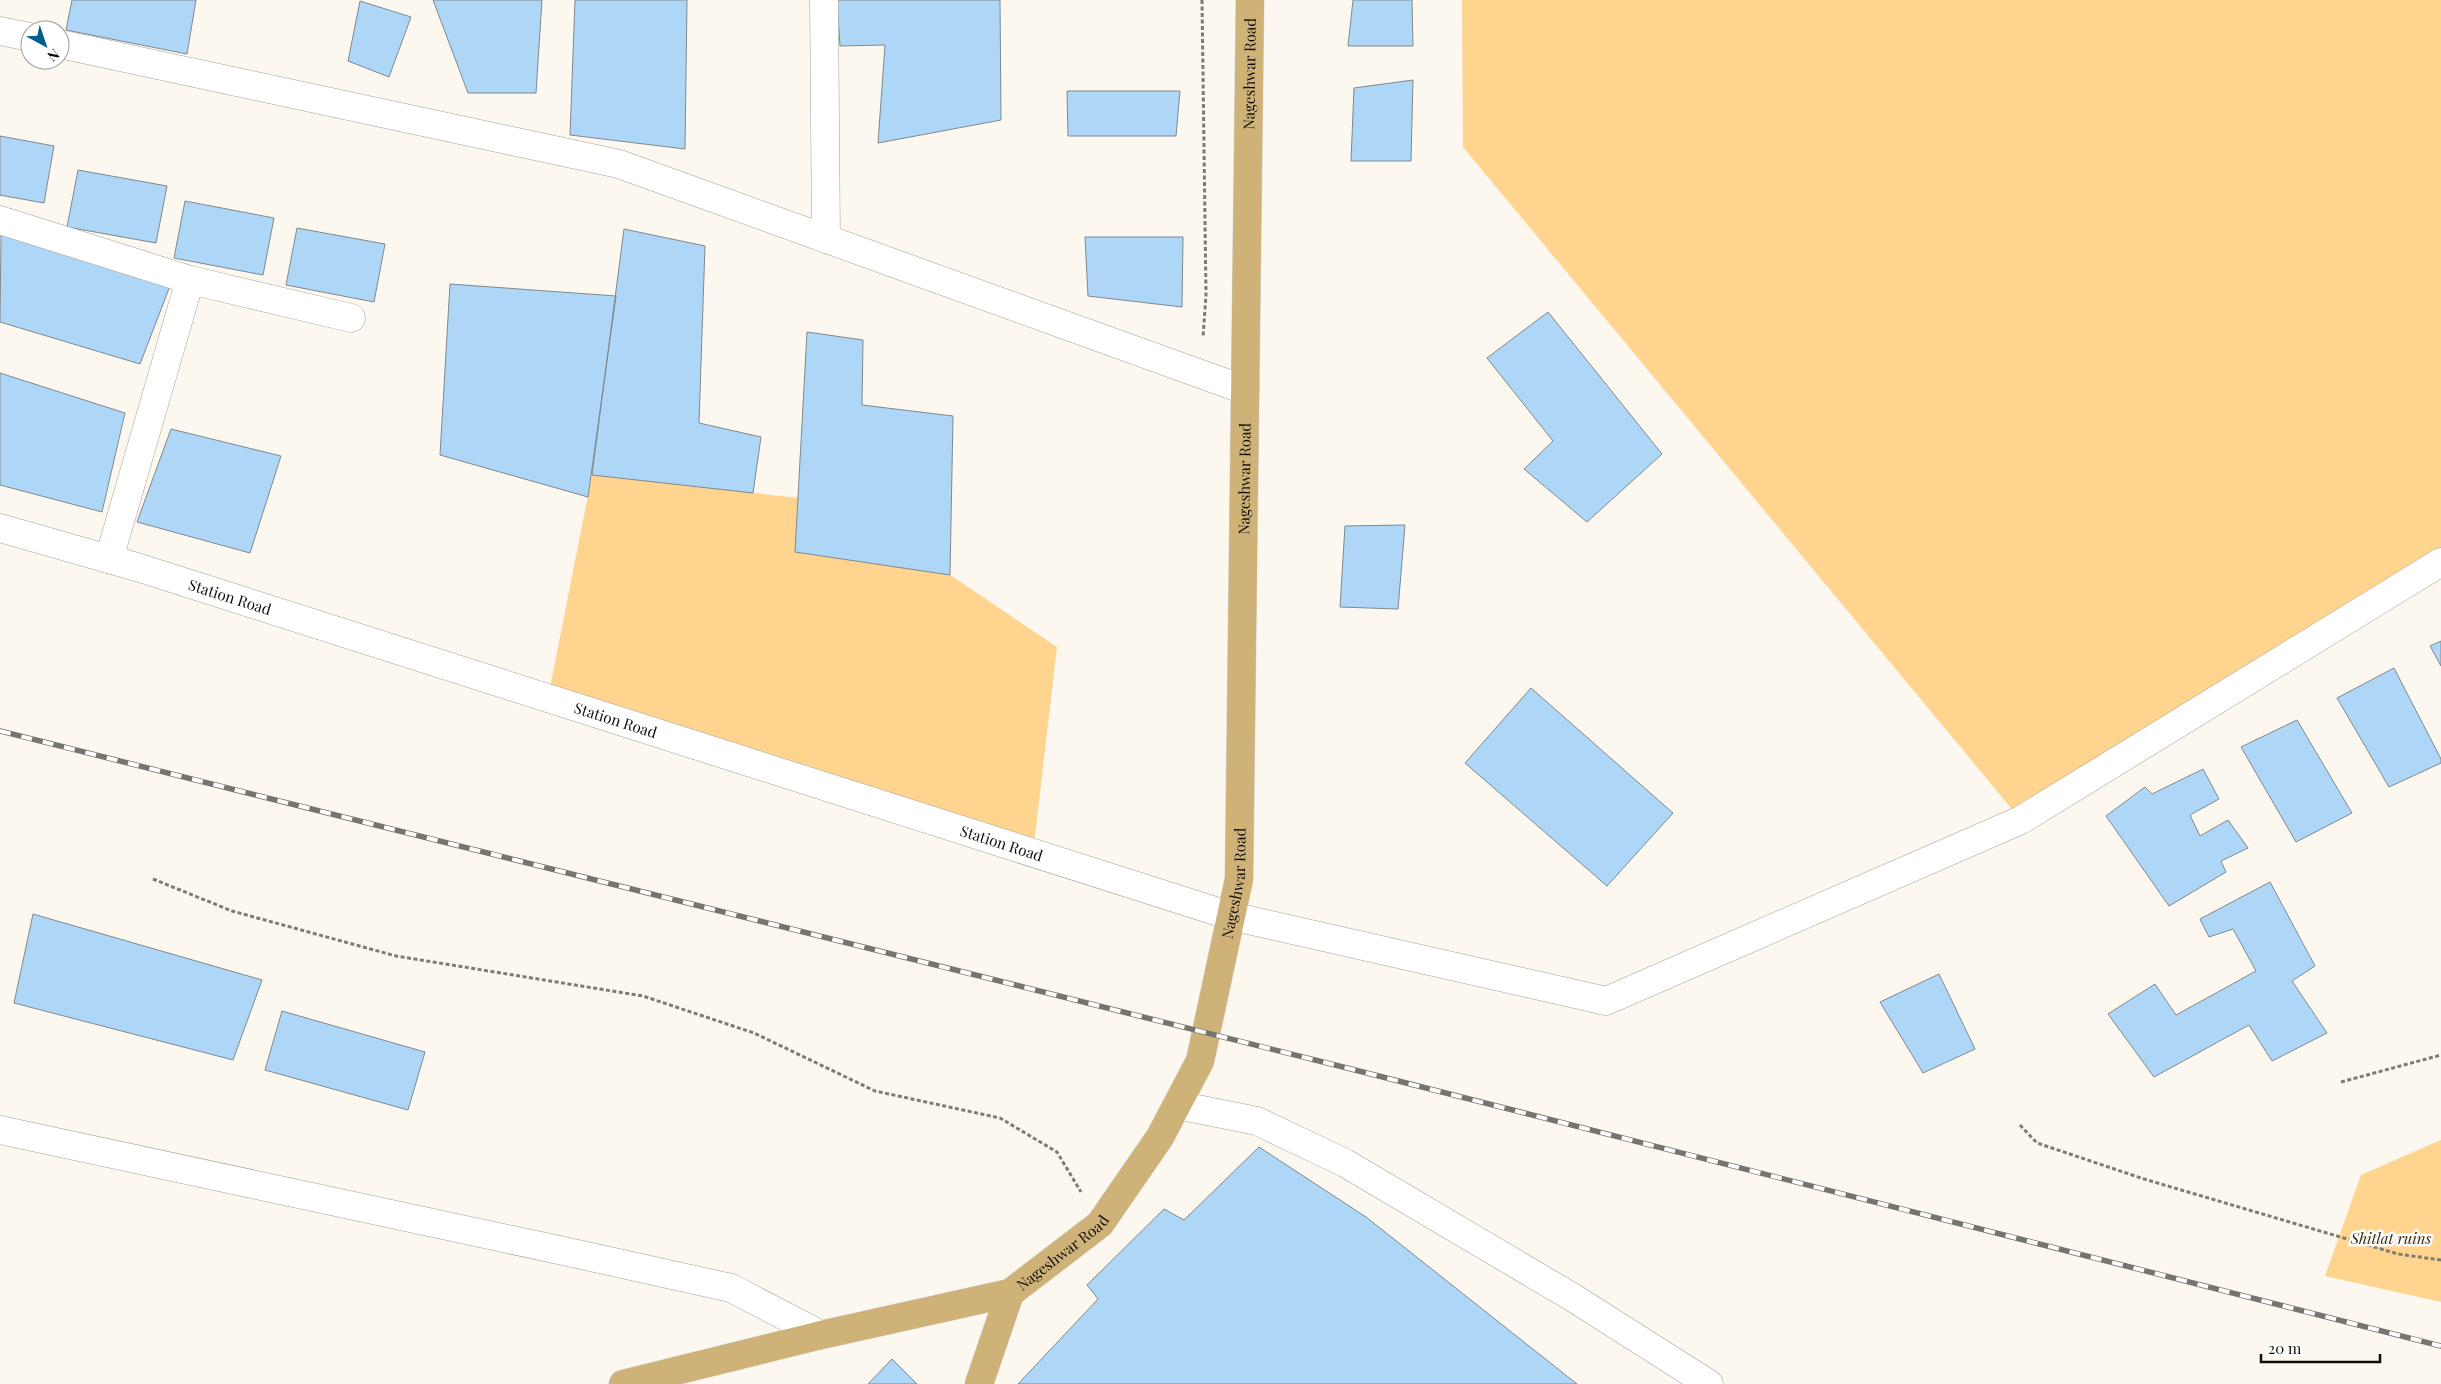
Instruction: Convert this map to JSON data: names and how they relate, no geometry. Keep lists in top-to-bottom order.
{
  "streets": {
    "main road": ["Nageshwar Road"],
    "street": ["Station Road"]
  },
  "crossings": [
    ["Nageshwar Road", "Station Road"]
  ],
  "parks": ["Shitlat ruins"],
  "scale_bar": "20 m",
  "north": "bottom right"
}
